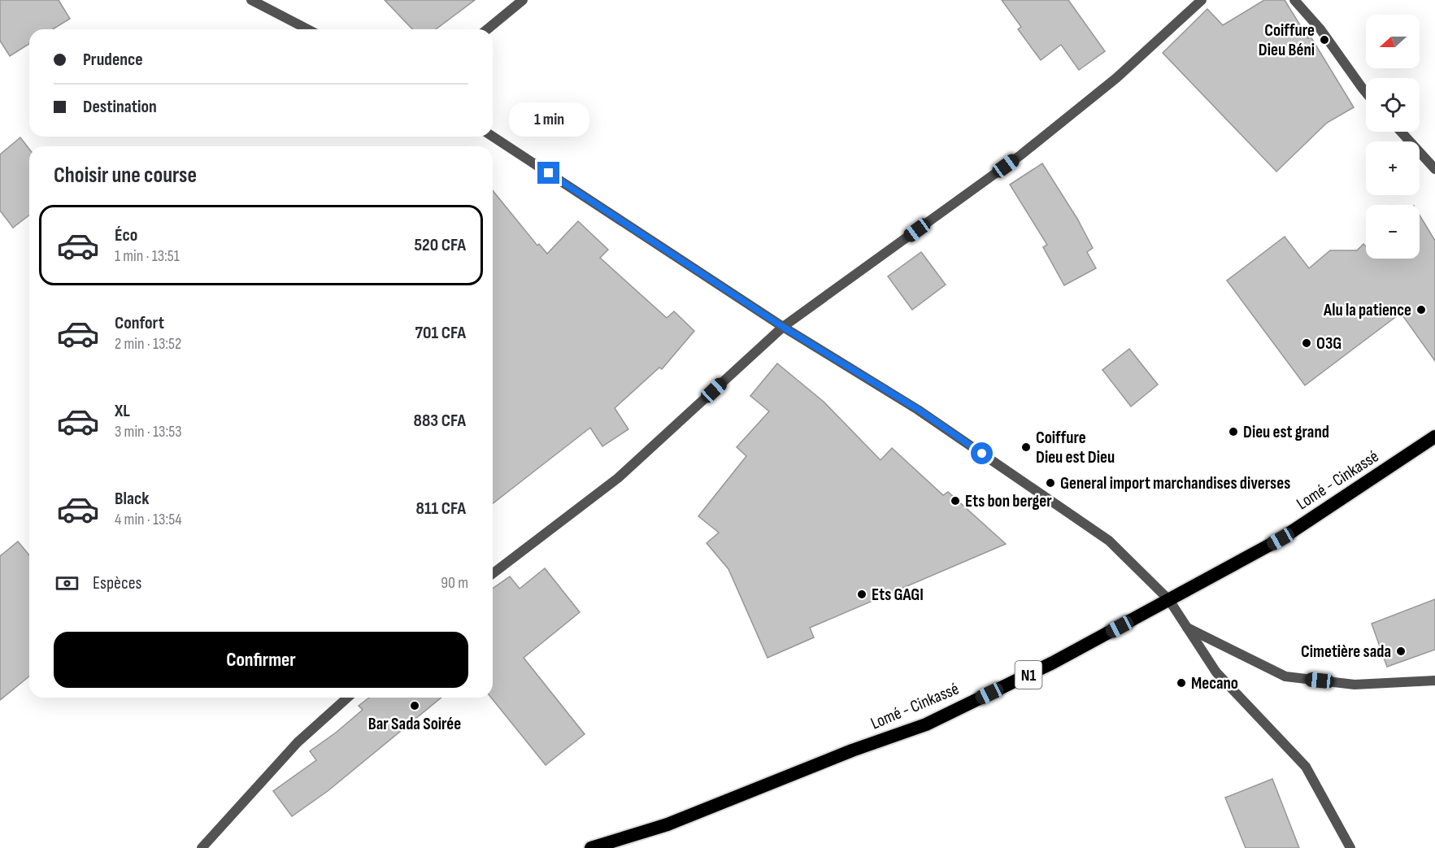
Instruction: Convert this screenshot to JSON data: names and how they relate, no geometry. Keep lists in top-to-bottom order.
{
  "streets": {
    "highway": ["Lomé - Cinkassé", "N1"]
  },
  "places": [
    "Coiffure Dieu Béni",
    "Alu la patience",
    "O3G",
    "Dieu est grand",
    "Coiffure Dieu est Dieu",
    "General import marchandises diverses",
    "Ets bon berger",
    "Ets GAGI",
    "Cimetière sada",
    "Mecano",
    "Bar Sada Soirée"
  ],
  "north": "left",
  "page": {
    "map_buttons": ["+", "−"],
    "banner": ["Prudence", "Destination"],
    "bubble": "1 min",
    "heading": "Choisir une course",
    "list": [
      {
        "name": "Éco",
        "note": "1 min · 13:51",
        "value": "520 CFA"
      },
      {
        "name": "Confort",
        "note": "2 min · 13:52",
        "value": "701 CFA"
      },
      {
        "name": "XL",
        "note": "3 min · 13:53",
        "value": "883 CFA"
      },
      {
        "name": "Black",
        "note": "4 min · 13:54",
        "value": "811 CFA"
      }
    ],
    "pay": ["Espèces", "90 m"],
    "buttons": "Confirmer"
  }
}
